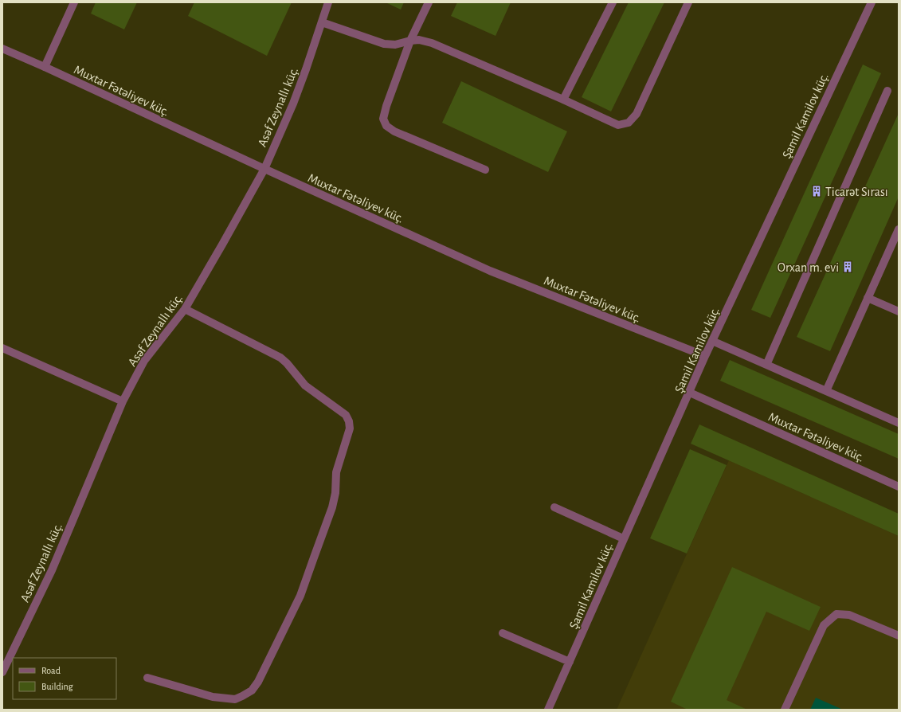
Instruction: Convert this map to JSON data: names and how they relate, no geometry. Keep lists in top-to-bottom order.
{
  "streets": {
    "street": ["Muxtar Fətəliyev küç.", "Asəf Zeynallı küç.", "Şamil Kamilov küç."]
  },
  "crossings": [
    ["Muxtar Fətəliyev küç.", "Asəf Zeynallı küç."],
    ["Muxtar Fətəliyev küç.", "Şamil Kamilov küç."]
  ],
  "places": {
    "building": ["Ticarət Sırası", "Orxan m. evi"]
  },
  "legend": ["Road", "Building"]
}
